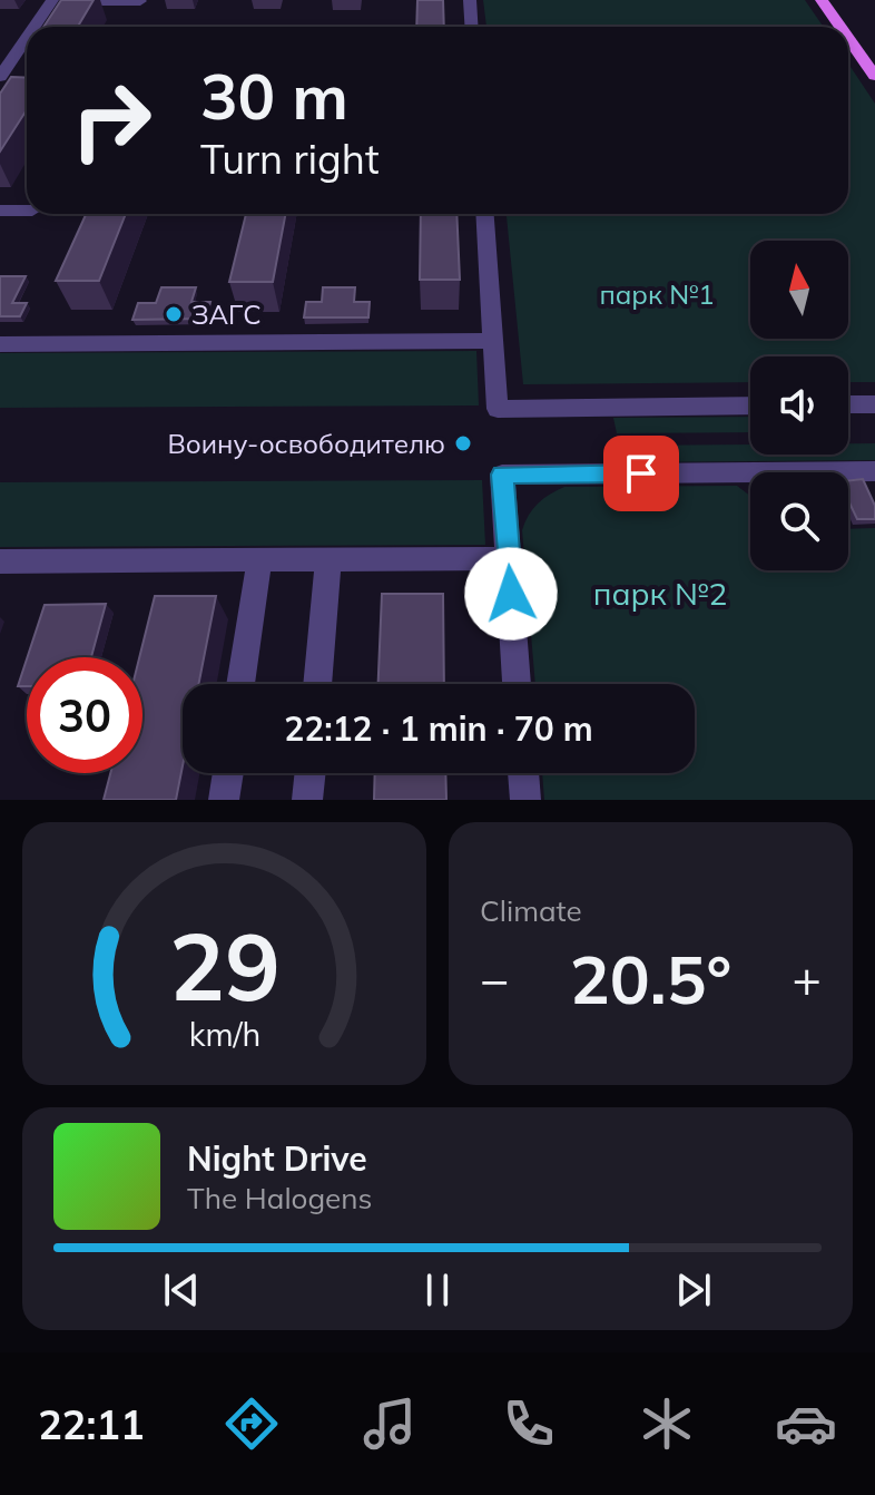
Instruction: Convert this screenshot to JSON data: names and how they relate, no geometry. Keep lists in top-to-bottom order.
{
  "parks": ["парк №1", "парк №2"],
  "places": ["ЗАГС", "Воину-освободителю"],
  "north": "top",
  "page": {
    "turn": ["30 m", "Turn right"],
    "limit": "30",
    "trip": "22:12 · 1 min · 70 m",
    "tile": "Climate",
    "heat": ["−", "20.5°", "+"],
    "song": ["Night Drive", "The Halogens"],
    "tabs": "22:11",
    "gauge": ["29", "km/h"]
  }
}
